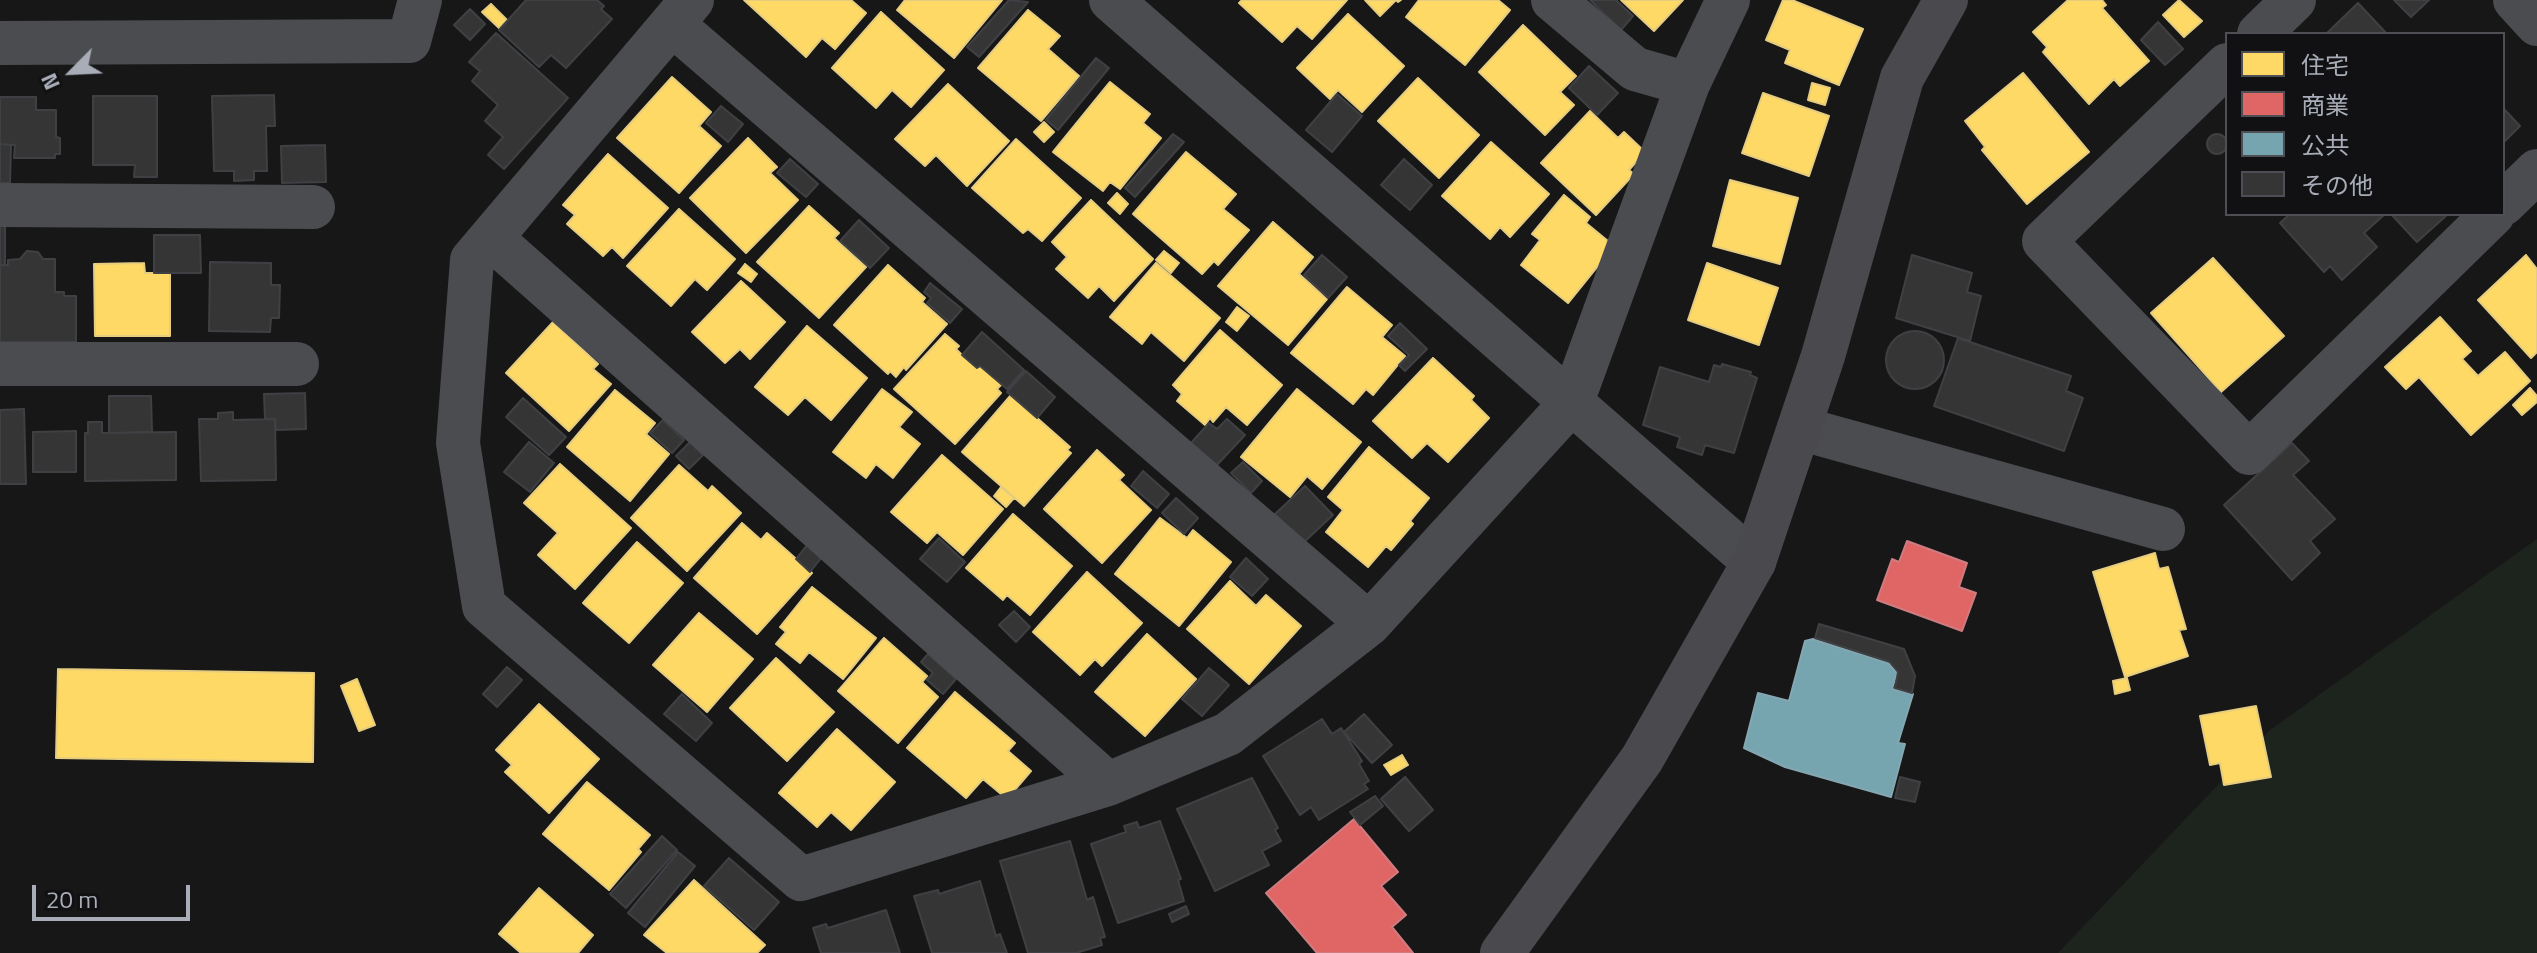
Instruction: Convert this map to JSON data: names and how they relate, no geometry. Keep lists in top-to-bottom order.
{
  "legend": [
    "住宅",
    "商業",
    "公共",
    "その他"
  ],
  "scale_bar": "20 m",
  "north": "bottom left"
}
